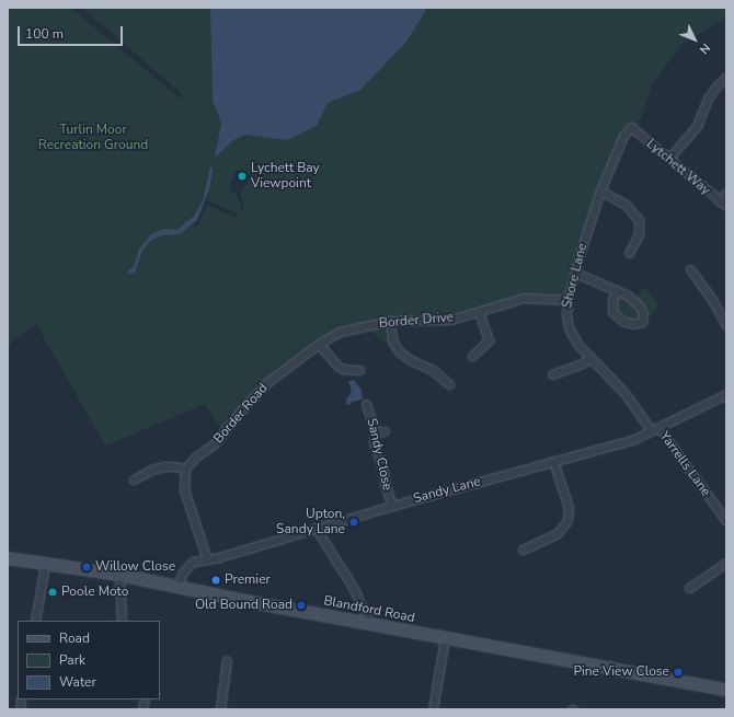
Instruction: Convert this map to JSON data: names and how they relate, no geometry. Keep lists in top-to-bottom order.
{
  "streets": {
    "main road": ["Blandford Road"],
    "street": [
      "Lytchett Way",
      "Shore Lane",
      "Border Drive",
      "Border Road",
      "Sandy Close",
      "Yarrells Lane",
      "Sandy Lane"
    ]
  },
  "crossings": [
    ["Lytchett Way", "Shore Lane"],
    ["Shore Lane", "Border Drive"],
    ["Shore Lane", "Yarrells Lane"],
    ["Shore Lane", "Sandy Lane"],
    ["Border Drive", "Border Road"],
    ["Sandy Close", "Sandy Lane"],
    ["Yarrells Lane", "Sandy Lane"],
    ["Sandy Lane", "Blandford Road"]
  ],
  "parks": ["Turlin Moor Recreation Ground"],
  "places": [
    "Lychett Bay Viewpoint",
    "Upton, Sandy Lane",
    "Willow Close",
    "Premier",
    "Poole Moto",
    "Old Bound Road",
    "Pine View Close"
  ],
  "legend": ["Road", "Park", "Water"],
  "scale_bar": "100 m",
  "north": "bottom right"
}
